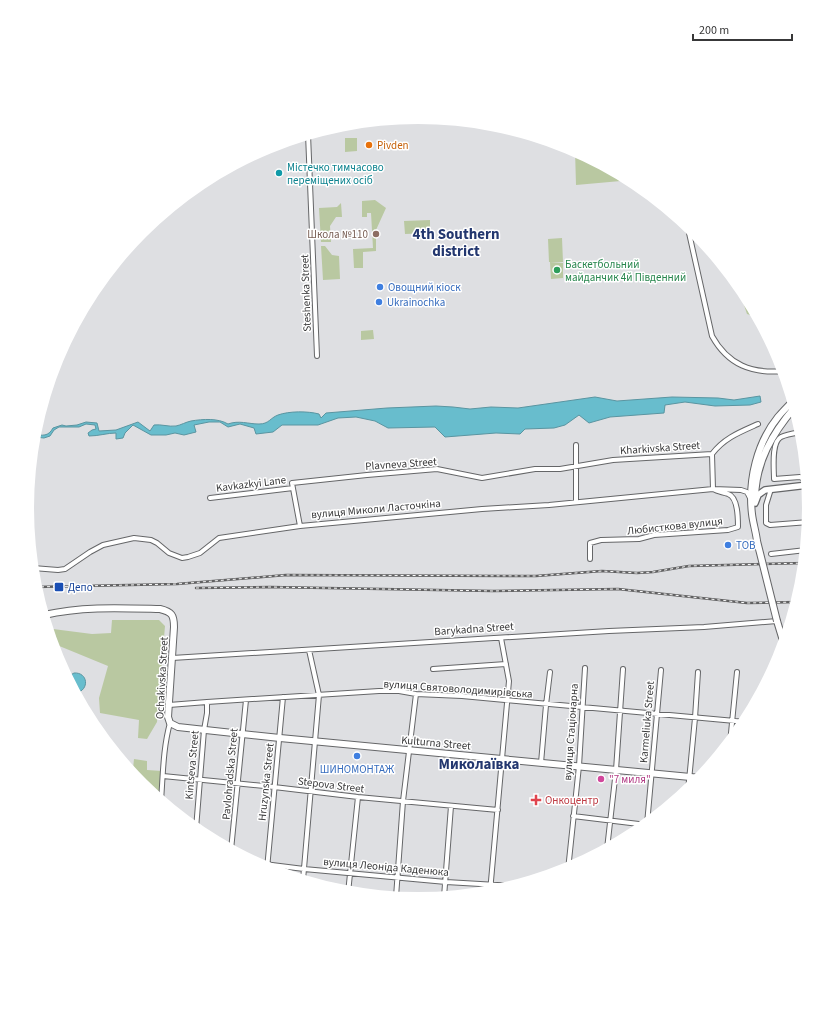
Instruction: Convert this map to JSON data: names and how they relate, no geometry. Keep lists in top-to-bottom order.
{
  "streets": {
    "main road": ["Ochakivska Street", "Kulturna Street"],
    "street": [
      "Steshenka Street",
      "Kharkivska Street",
      "Plavneva Street",
      "Kavkazkyi Lane",
      "вулиця Миколи Ласточкіна",
      "Любисткова вулиця",
      "Barykadna Street",
      "вулиця Святоволодимирівська",
      "Karmeliuka Street",
      "вулиця Стаціонарна",
      "Kintseva Street",
      "Pavlohradska Street",
      "Hruzynska Street",
      "Stepova Street",
      "вулиця Леоніда Каденюка"
    ]
  },
  "crossings": [
    ["Kharkivska Street", "Plavneva Street"],
    ["Plavneva Street", "Kavkazkyi Lane"],
    ["вулиця Миколи Ласточкіна", "Любисткова вулиця"],
    ["Barykadna Street", "Ochakivska Street"],
    ["Ochakivska Street", "вулиця Святоволодимирівська"],
    ["Ochakivska Street", "Kulturna Street"],
    ["Ochakivska Street", "Stepova Street"],
    ["вулиця Святоволодимирівська", "Karmeliuka Street"],
    ["вулиця Святоволодимирівська", "вулиця Стаціонарна"],
    ["вулиця Святоволодимирівська", "Kintseva Street"],
    ["вулиця Святоволодимирівська", "Pavlohradska Street"],
    ["вулиця Святоволодимирівська", "Hruzynska Street"],
    ["Karmeliuka Street", "Kulturna Street"],
    ["вулиця Стаціонарна", "Kulturna Street"],
    ["Kulturna Street", "Kintseva Street"],
    ["Kulturna Street", "Pavlohradska Street"],
    ["Kulturna Street", "Hruzynska Street"],
    ["Kintseva Street", "Stepova Street"],
    ["Pavlohradska Street", "Stepova Street"],
    ["Hruzynska Street", "Stepova Street"]
  ],
  "districts": ["4th Southern district", "Миколаївка"],
  "places": {
    "other": [
      "Pivden",
      "Містечко тимчасово переміщених осіб",
      "Школа №110",
      "Баскетбольний майданчик 4й Південний",
      "Овощний кіоск",
      "Ukrainochka",
      "ТОВ",
      "ШИНОМОНТАЖ",
      "\"7 миля\""
    ],
    "transit": ["Депо"],
    "health": ["Онкоцентр"]
  },
  "scale_bar": "200 m"
}
